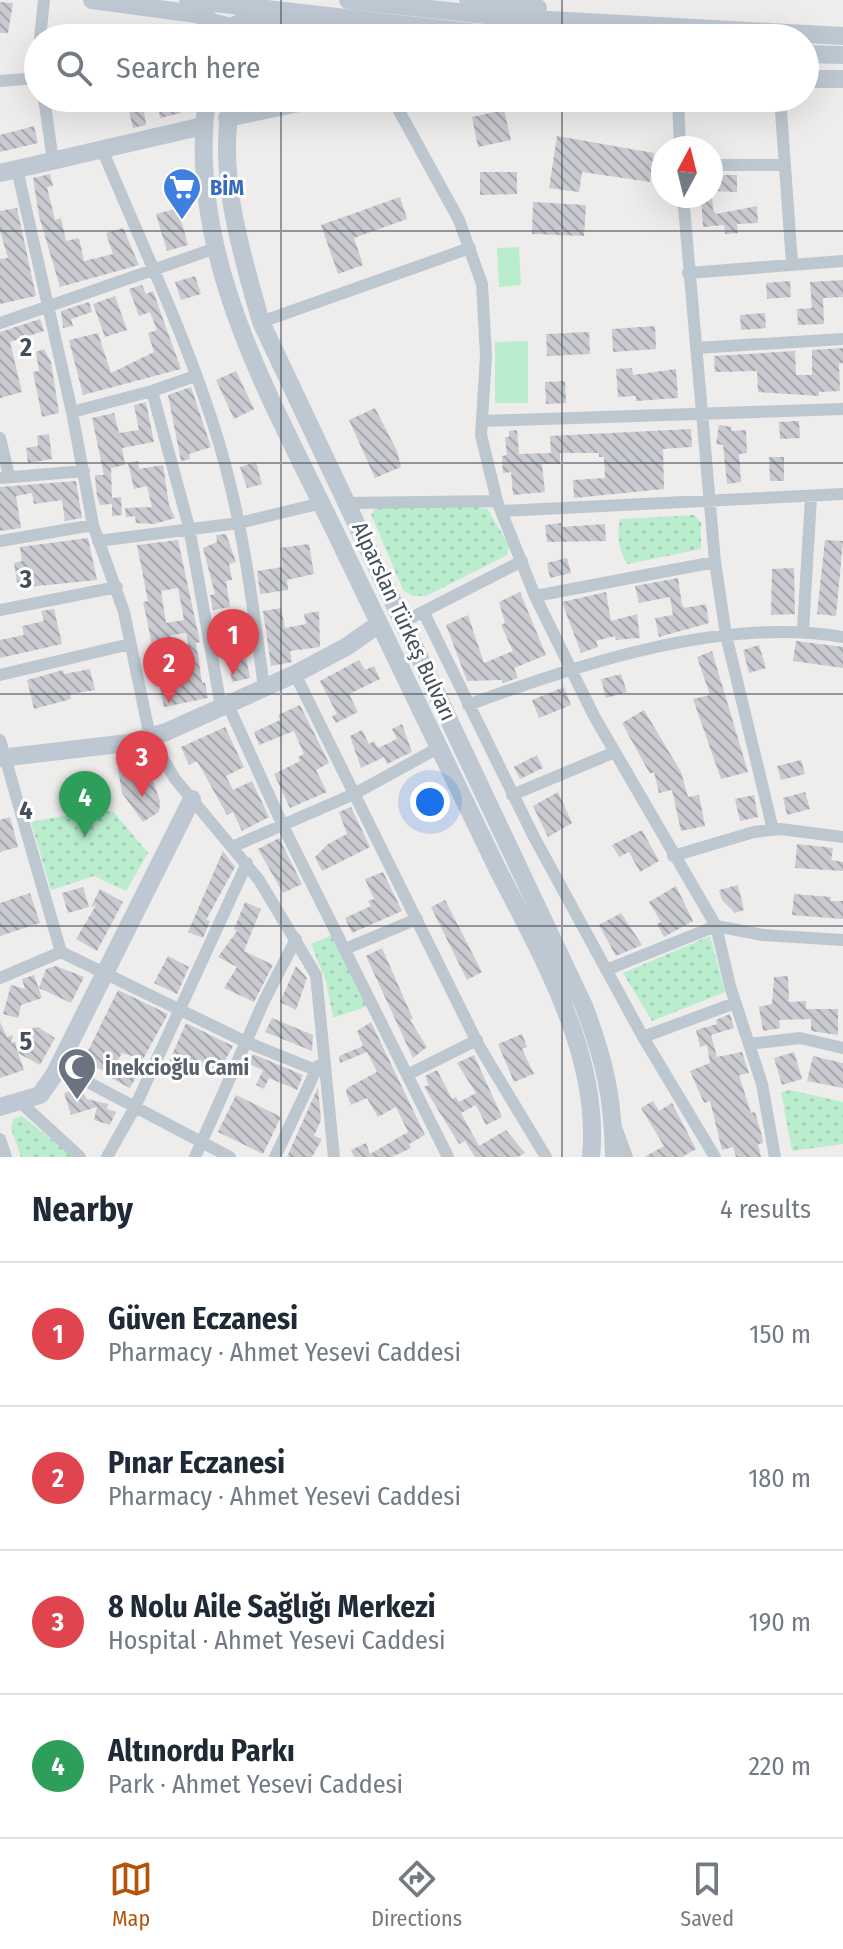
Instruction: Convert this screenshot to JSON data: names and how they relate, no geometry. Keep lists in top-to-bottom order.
{
  "streets": {
    "main road": ["Alparslan Türkeş Bulvarı"]
  },
  "places": {
    "supermarket": ["BİM"],
    "mosque": ["İnekcioğlu Cami"]
  },
  "north": "top",
  "page": {
    "search": "Search here",
    "pins": [
      "1",
      "2",
      "3",
      "4"
    ],
    "heading": ["Nearby", "4 results"],
    "list": [
      {
        "mark": "1",
        "name": "Güven Eczanesi",
        "note": "Pharmacy · Ahmet Yesevi Caddesi",
        "value": "150 m"
      },
      {
        "mark": "2",
        "name": "Pınar Eczanesi",
        "note": "Pharmacy · Ahmet Yesevi Caddesi",
        "value": "180 m"
      },
      {
        "mark": "3",
        "name": "8 Nolu Aile Sağlığı Merkezi",
        "note": "Hospital · Ahmet Yesevi Caddesi",
        "value": "190 m"
      },
      {
        "mark": "4",
        "name": "Altınordu Parkı",
        "note": "Park · Ahmet Yesevi Caddesi",
        "value": "220 m"
      }
    ],
    "nav": ["Map", "Directions", "Saved"]
  },
  "grid": {
    "rows": [
      "2",
      "3",
      "4",
      "5"
    ]
  }
}
